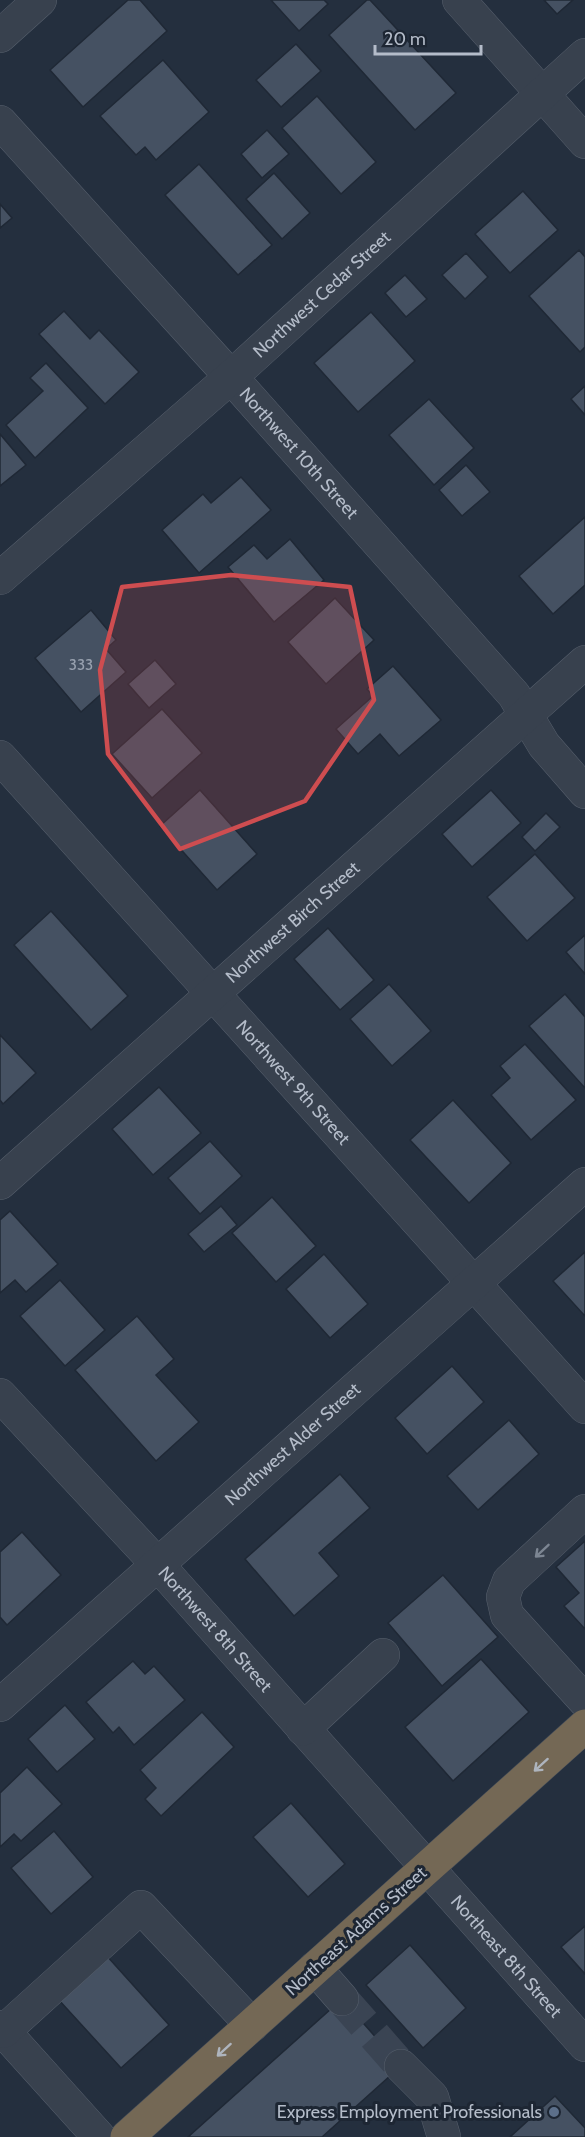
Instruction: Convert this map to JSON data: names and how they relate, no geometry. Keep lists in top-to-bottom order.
{
  "streets": {
    "highway": ["Northeast Adams Street"],
    "street": [
      "Northwest Cedar Street",
      "Northwest 10th Street",
      "Northwest Birch Street",
      "Northwest 9th Street",
      "Northwest Alder Street",
      "Northwest 8th Street",
      "Northeast 8th Street"
    ]
  },
  "crossings": [
    ["Northwest Cedar Street", "Northwest 10th Street"],
    ["Northwest 10th Street", "Northwest Birch Street"],
    ["Northwest Birch Street", "Northwest 9th Street"],
    ["Northwest 9th Street", "Northwest Alder Street"],
    ["Northwest Alder Street", "Northwest 8th Street"],
    ["Northwest 8th Street", "Northeast Adams Street"],
    ["Northwest 8th Street", "Northeast 8th Street"],
    ["Northeast Adams Street", "Northeast 8th Street"]
  ],
  "one_way": ["Northeast Adams Street"],
  "places": ["Express Employment Professionals"],
  "house_numbers": ["333"],
  "scale_bar": "20 m"
}
